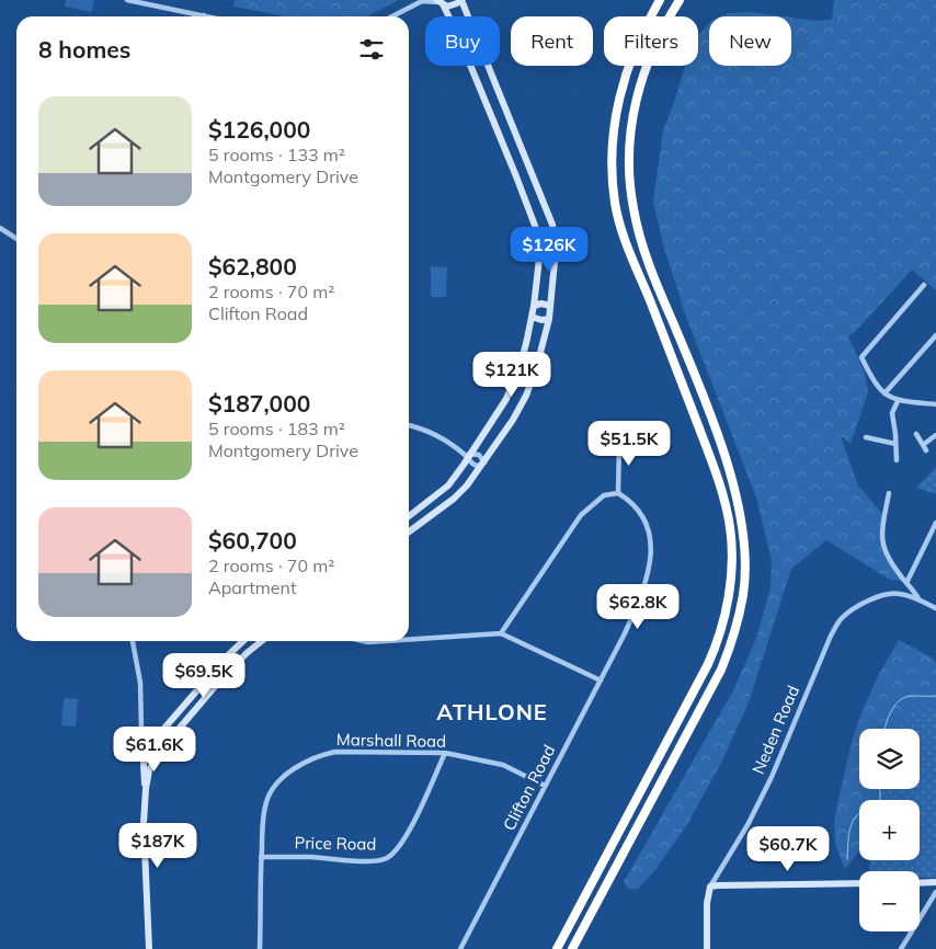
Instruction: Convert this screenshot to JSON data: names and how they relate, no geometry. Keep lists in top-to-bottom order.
{
  "streets": {
    "street": [
      "Neden Road",
      "Marshall Road",
      "Clifton Road",
      "Price Road"
    ]
  },
  "crossings": [
    ["Marshall Road", "Clifton Road"],
    ["Marshall Road", "Price Road"]
  ],
  "districts": ["ATHLONE"],
  "page": {
    "chip": [
      "Buy",
      "Rent",
      "Filters",
      "New"
    ],
    "heading": "8 homes",
    "list": [
      {
        "name": "$126,000",
        "note": "5 rooms · 133 m² · Montgomery Drive"
      },
      {
        "name": "$62,800",
        "note": "2 rooms · 70 m² · Clifton Road"
      },
      {
        "name": "$187,000",
        "note": "5 rooms · 183 m² · Montgomery Drive"
      },
      {
        "name": "$60,700",
        "note": "2 rooms · 70 m² · Apartment"
      }
    ],
    "price": [
      "$126K",
      "$121K",
      "$51.5K",
      "$62.8K",
      "$69.5K",
      "$61.6K",
      "$187K",
      "$60.7K"
    ],
    "map_buttons": ["+", "−"]
  }
}
